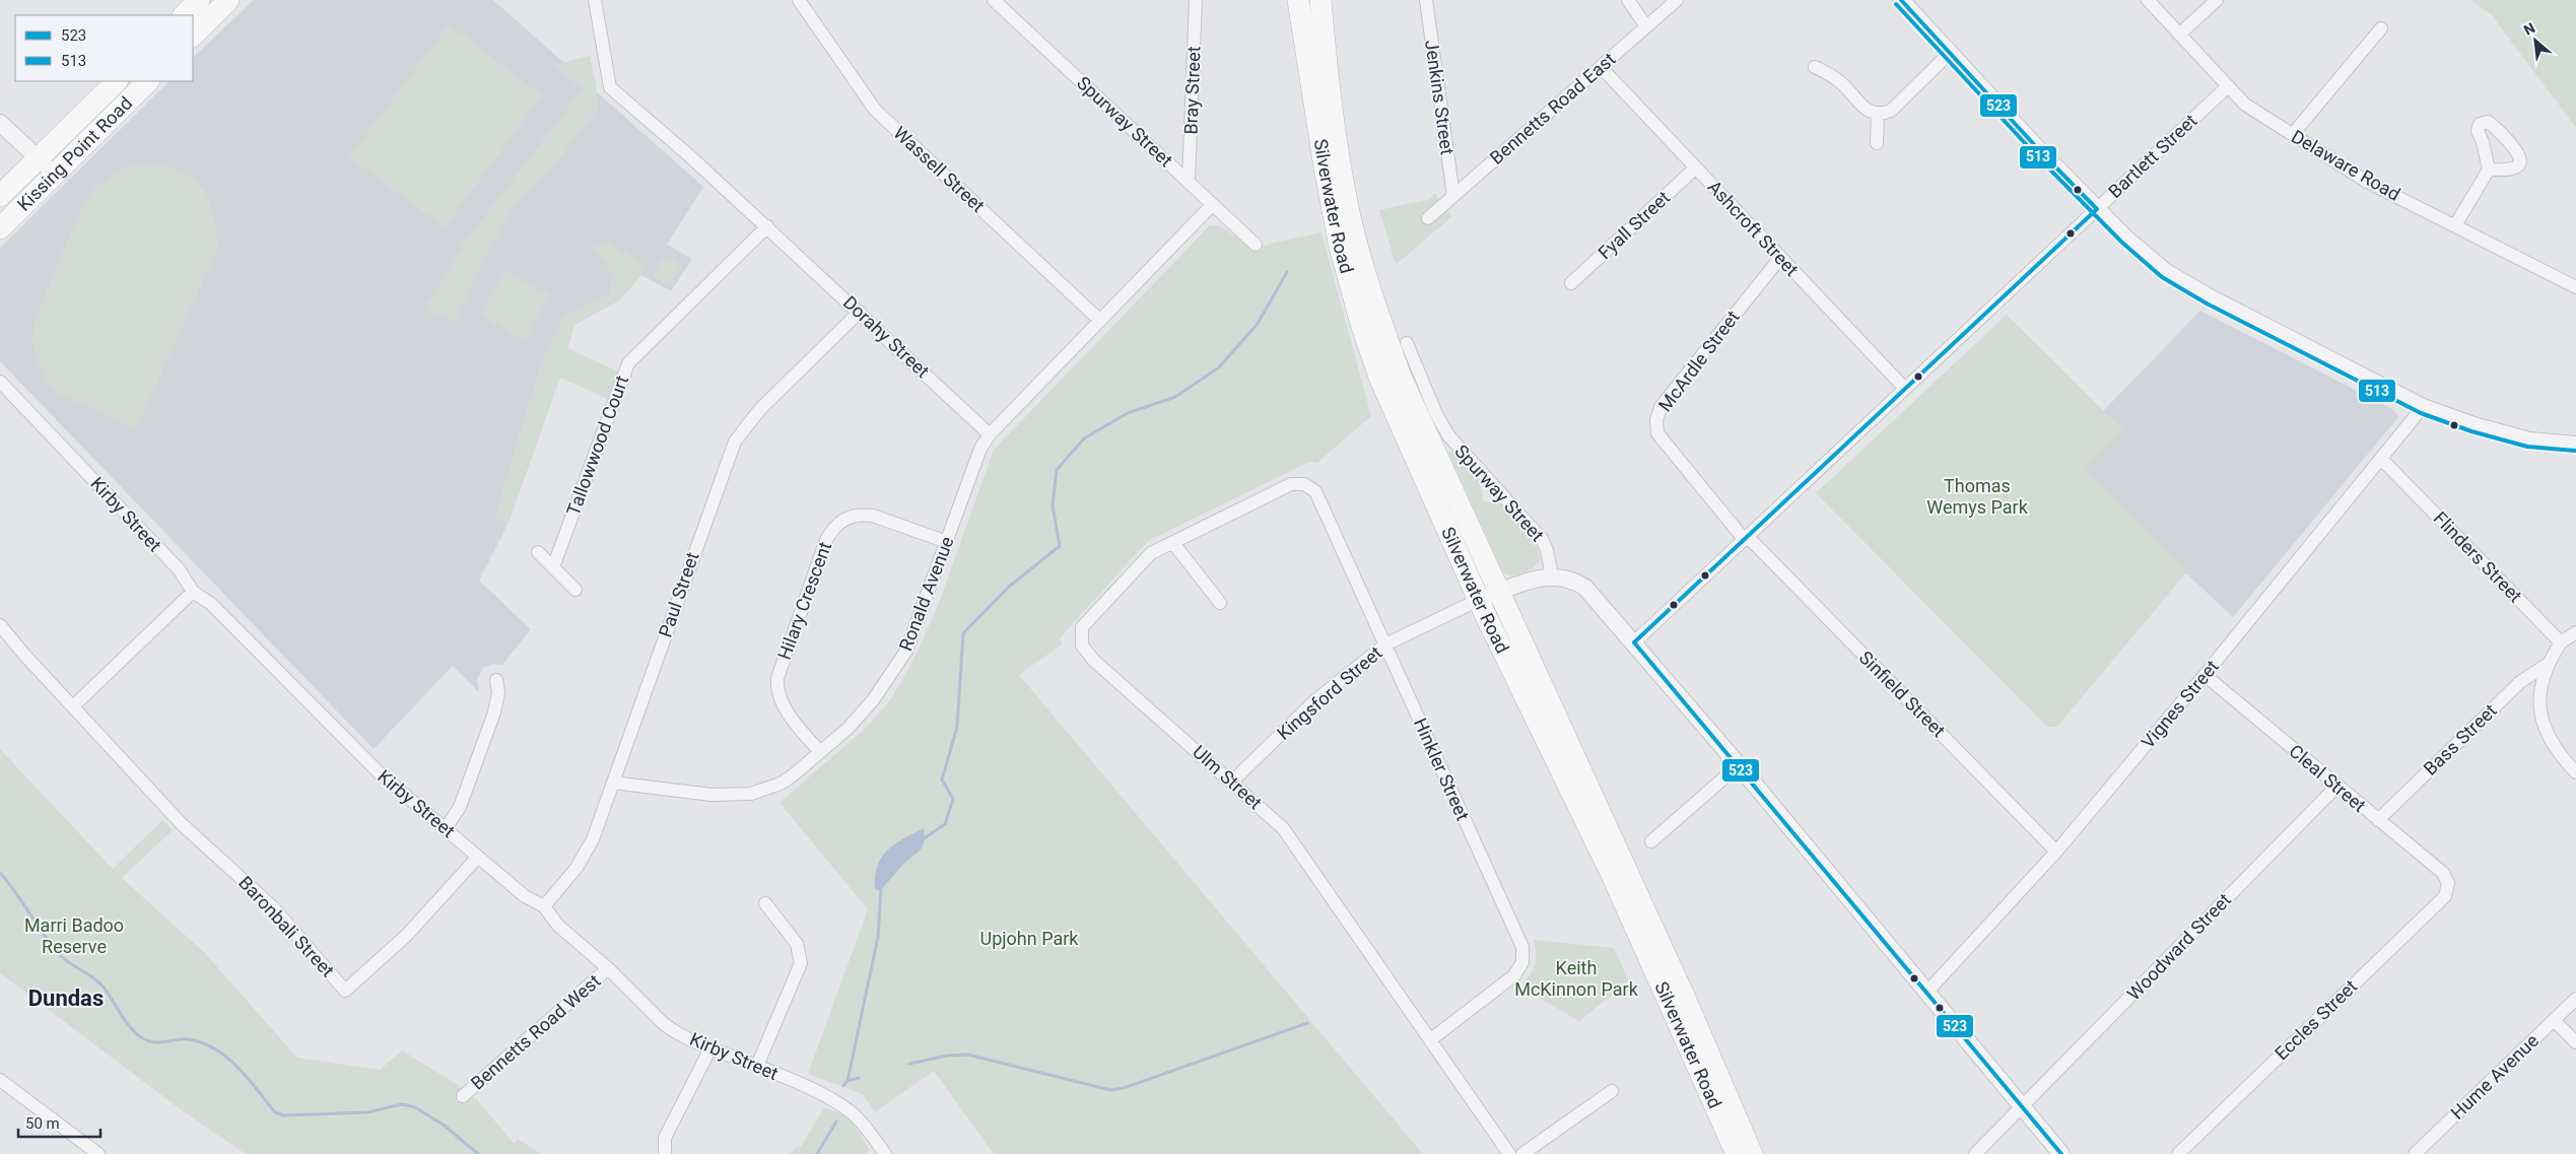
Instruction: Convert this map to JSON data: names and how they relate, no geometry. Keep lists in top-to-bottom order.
{
  "streets": {
    "main road": ["Kissing Point Road", "Silverwater Road"],
    "street": [
      "Bray Street",
      "Jenkins Street",
      "Bennetts Road East",
      "Spurway Street",
      "Bartlett Street",
      "Delaware Road",
      "Wassell Street",
      "Fyall Street",
      "Ashcroft Street",
      "Dorahy Street",
      "McArdle Street",
      "Tallowwood Court",
      "Kirby Street",
      "Flinders Street",
      "Ronald Avenue",
      "Paul Street",
      "Hilary Crescent",
      "Kingsford Street",
      "Sinfield Street",
      "Vignes Street",
      "Bass Street",
      "Hinkler Street",
      "Ulm Street",
      "Cleal Street",
      "Baronbali Street",
      "Woodward Street",
      "Eccles Street",
      "Bennetts Road West",
      "Hume Avenue"
    ]
  },
  "crossings": [
    ["Bray Street", "Spurway Street"],
    ["Jenkins Street", "Bennetts Road East"],
    ["Bennetts Road East", "Ashcroft Street"],
    ["Spurway Street", "Kingsford Street"],
    ["Bartlett Street", "Delaware Road"],
    ["Bartlett Street", "Ashcroft Street"],
    ["Bartlett Street", "McArdle Street"],
    ["Bartlett Street", "Sinfield Street"],
    ["Silverwater Road", "Kingsford Street"],
    ["Fyall Street", "Ashcroft Street"],
    ["Ashcroft Street", "McArdle Street"],
    ["Dorahy Street", "Tallowwood Court"],
    ["Dorahy Street", "Ronald Avenue"],
    ["Dorahy Street", "Paul Street"],
    ["McArdle Street", "Sinfield Street"],
    ["Kirby Street", "Paul Street"],
    ["Kirby Street", "Baronbali Street"],
    ["Kirby Street", "Bennetts Road West"],
    ["Flinders Street", "Vignes Street"],
    ["Ronald Avenue", "Paul Street"],
    ["Ronald Avenue", "Hilary Crescent"],
    ["Kingsford Street", "Hinkler Street"],
    ["Kingsford Street", "Ulm Street"],
    ["Sinfield Street", "Vignes Street"],
    ["Vignes Street", "Cleal Street"],
    ["Bass Street", "Cleal Street"],
    ["Hinkler Street", "Ulm Street"],
    ["Cleal Street", "Woodward Street"],
    ["Cleal Street", "Eccles Street"]
  ],
  "districts": ["Dundas"],
  "parks": [
    "Thomas Wemys Park",
    "Marri Badoo Reserve",
    "Upjohn Park",
    "Keith McKinnon Park"
  ],
  "lines": ["transit line 523", "transit line 513"],
  "legend": ["523", "513"],
  "scale_bar": "50 m",
  "north": "top left"
}
